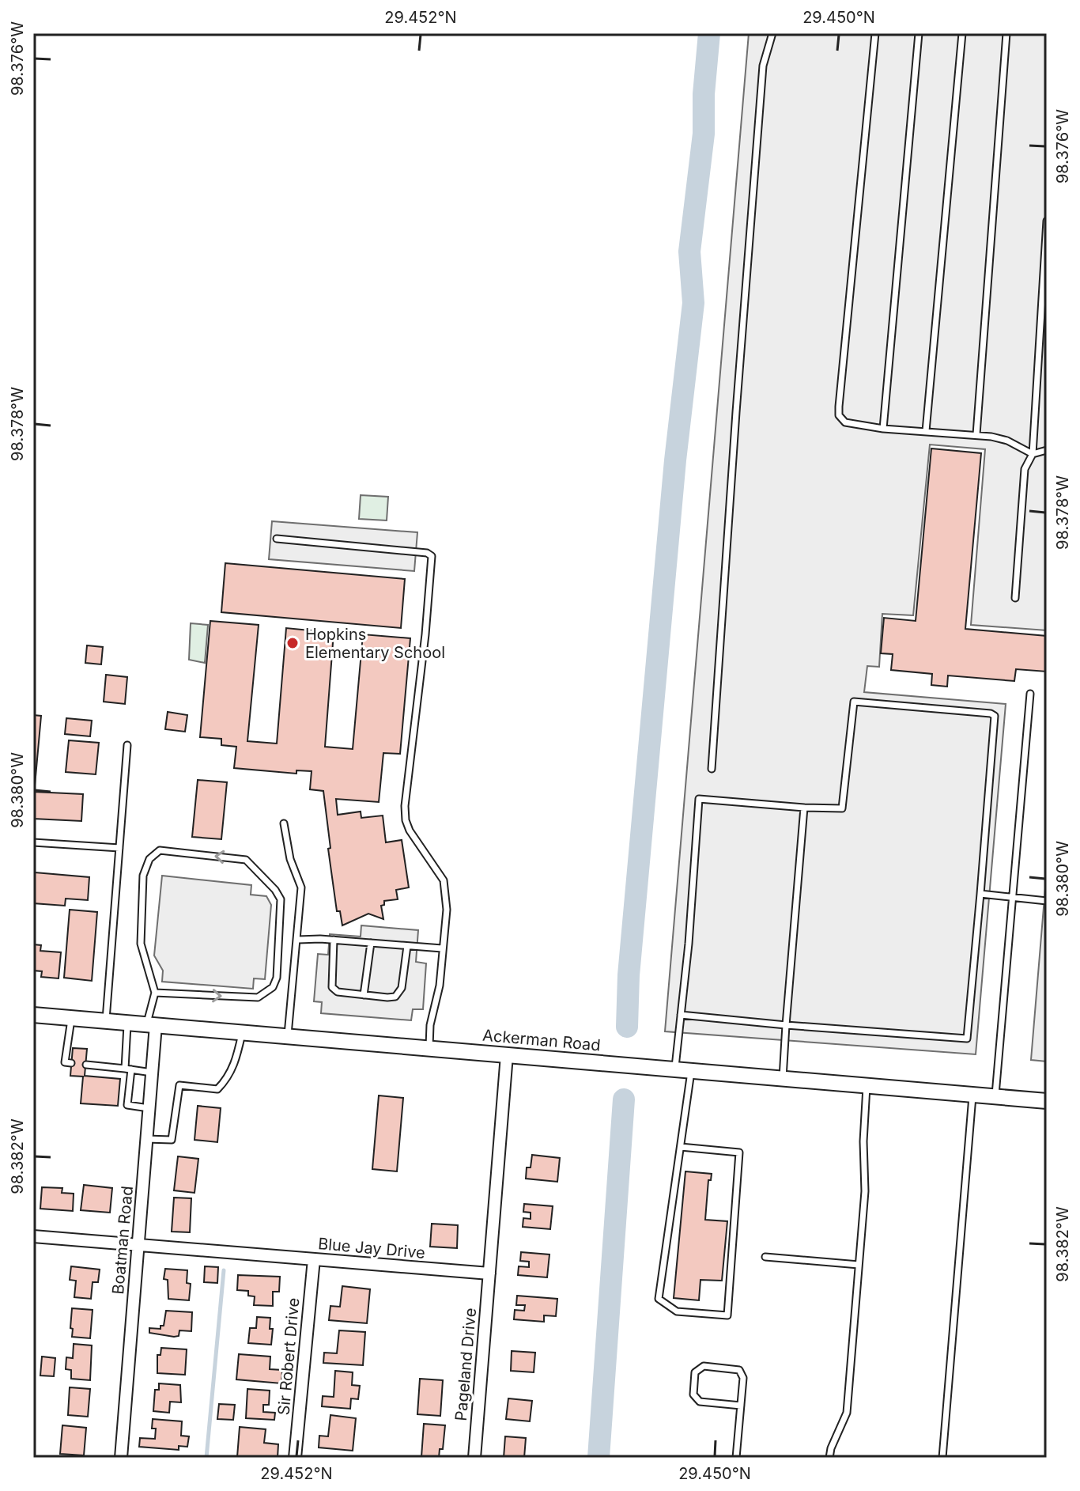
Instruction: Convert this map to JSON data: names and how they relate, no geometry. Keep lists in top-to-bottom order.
{
  "streets": {
    "street": [
      "Ackerman Road",
      "Boatman Road",
      "Blue Jay Drive",
      "Sir Robert Drive",
      "Pageland Drive"
    ]
  },
  "crossings": [
    ["Ackerman Road", "Boatman Road"],
    ["Boatman Road", "Blue Jay Drive"],
    ["Blue Jay Drive", "Sir Robert Drive"],
    ["Blue Jay Drive", "Pageland Drive"]
  ],
  "places": ["Hopkins Elementary School"],
  "coordinates": [
    "29.452°N",
    "29.450°N",
    "98.376°W",
    "98.378°W",
    "98.380°W",
    "98.382°W"
  ]
}
